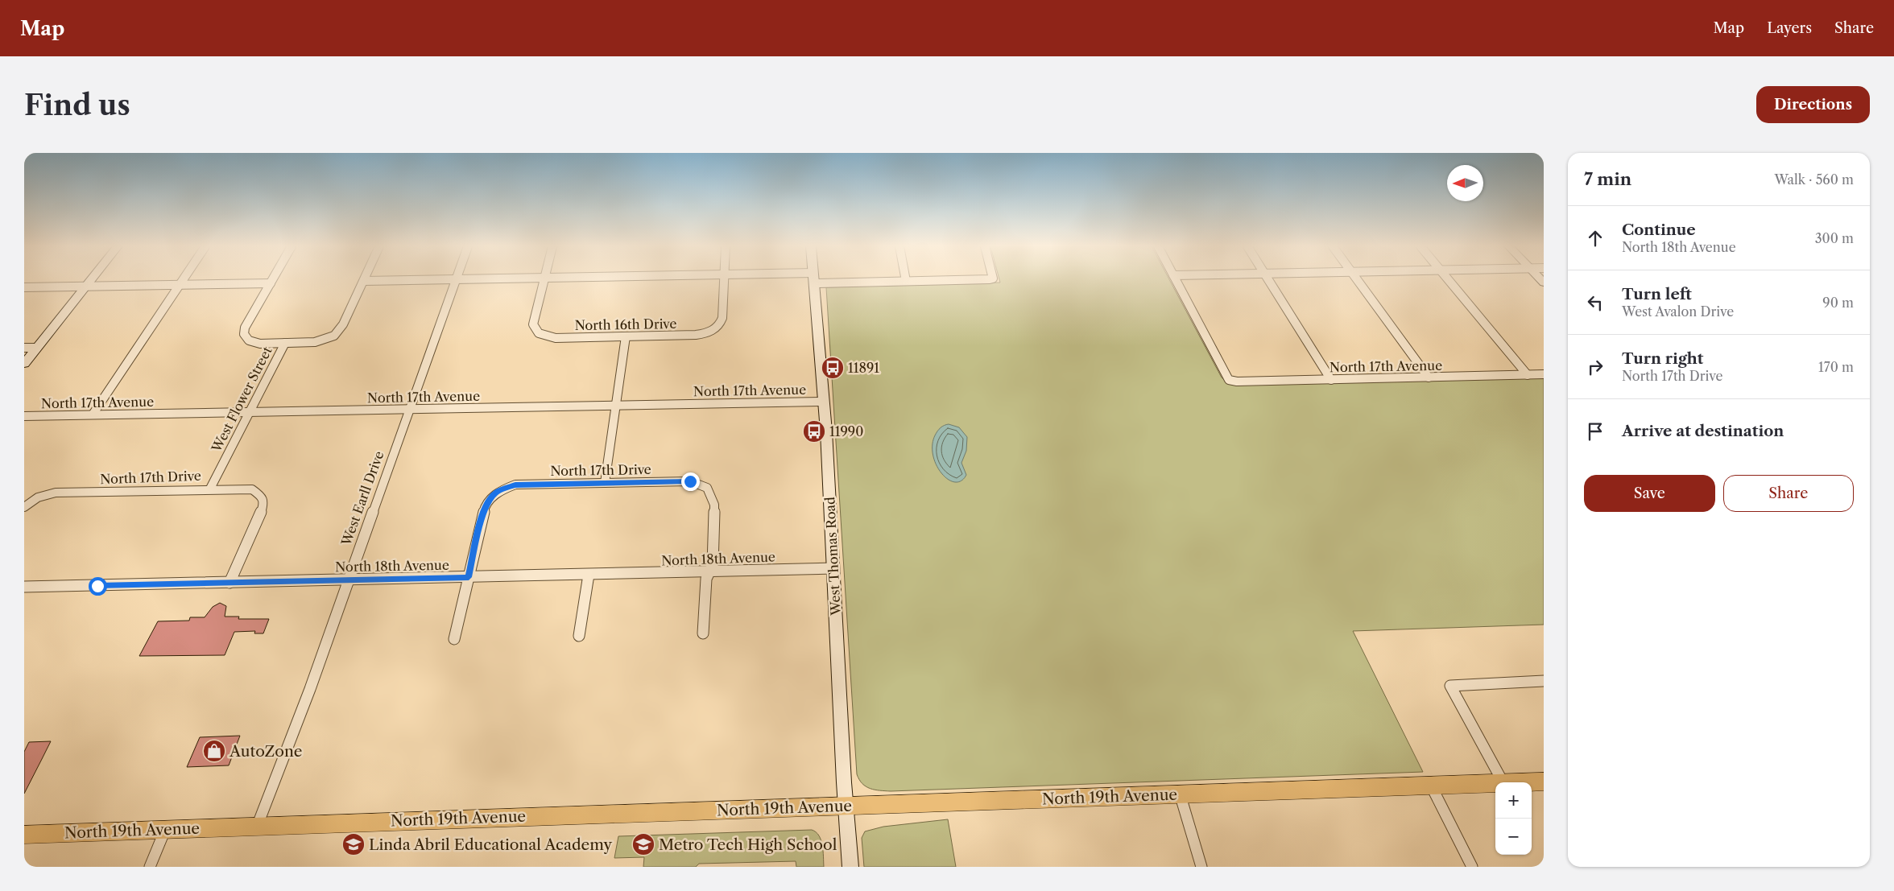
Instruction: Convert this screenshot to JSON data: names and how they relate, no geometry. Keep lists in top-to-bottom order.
{
  "streets": {
    "main road": ["West Thomas Road", "North 19th Avenue"],
    "street": [
      "North 16th Drive",
      "North 17th Avenue",
      "West Flower Street",
      "North 17th Drive",
      "West Earll Drive",
      "North 18th Avenue"
    ]
  },
  "crossings": [
    ["North 17th Avenue", "West Flower Street"],
    ["North 17th Avenue", "West Earll Drive"],
    ["North 17th Avenue", "West Thomas Road"],
    ["West Flower Street", "North 17th Drive"],
    ["North 17th Drive", "North 18th Avenue"],
    ["West Earll Drive", "North 18th Avenue"],
    ["West Earll Drive", "North 19th Avenue"],
    ["West Thomas Road", "North 18th Avenue"],
    ["West Thomas Road", "North 19th Avenue"]
  ],
  "places": {
    "bus stop": ["11891", "11990"],
    "shop": ["AutoZone"],
    "school or university": ["Linda Abril Educational Academy", "Metro Tech High School"]
  },
  "north": "left",
  "page": {
    "header": "Map",
    "nav": ["Map", "Layers", "Share"],
    "buttons": [
      "Directions",
      ["Save", "Share"]
    ],
    "title": "Find us",
    "heading": ["7 min", "Walk · 560 m"],
    "list": [
      ["Continue", "North 18th Avenue", "300 m"],
      ["Turn left", "West Avalon Drive", "90 m"],
      ["Turn right", "North 17th Drive", "170 m"],
      "Arrive at destination"
    ],
    "map_buttons": ["+", "−"]
  }
}
